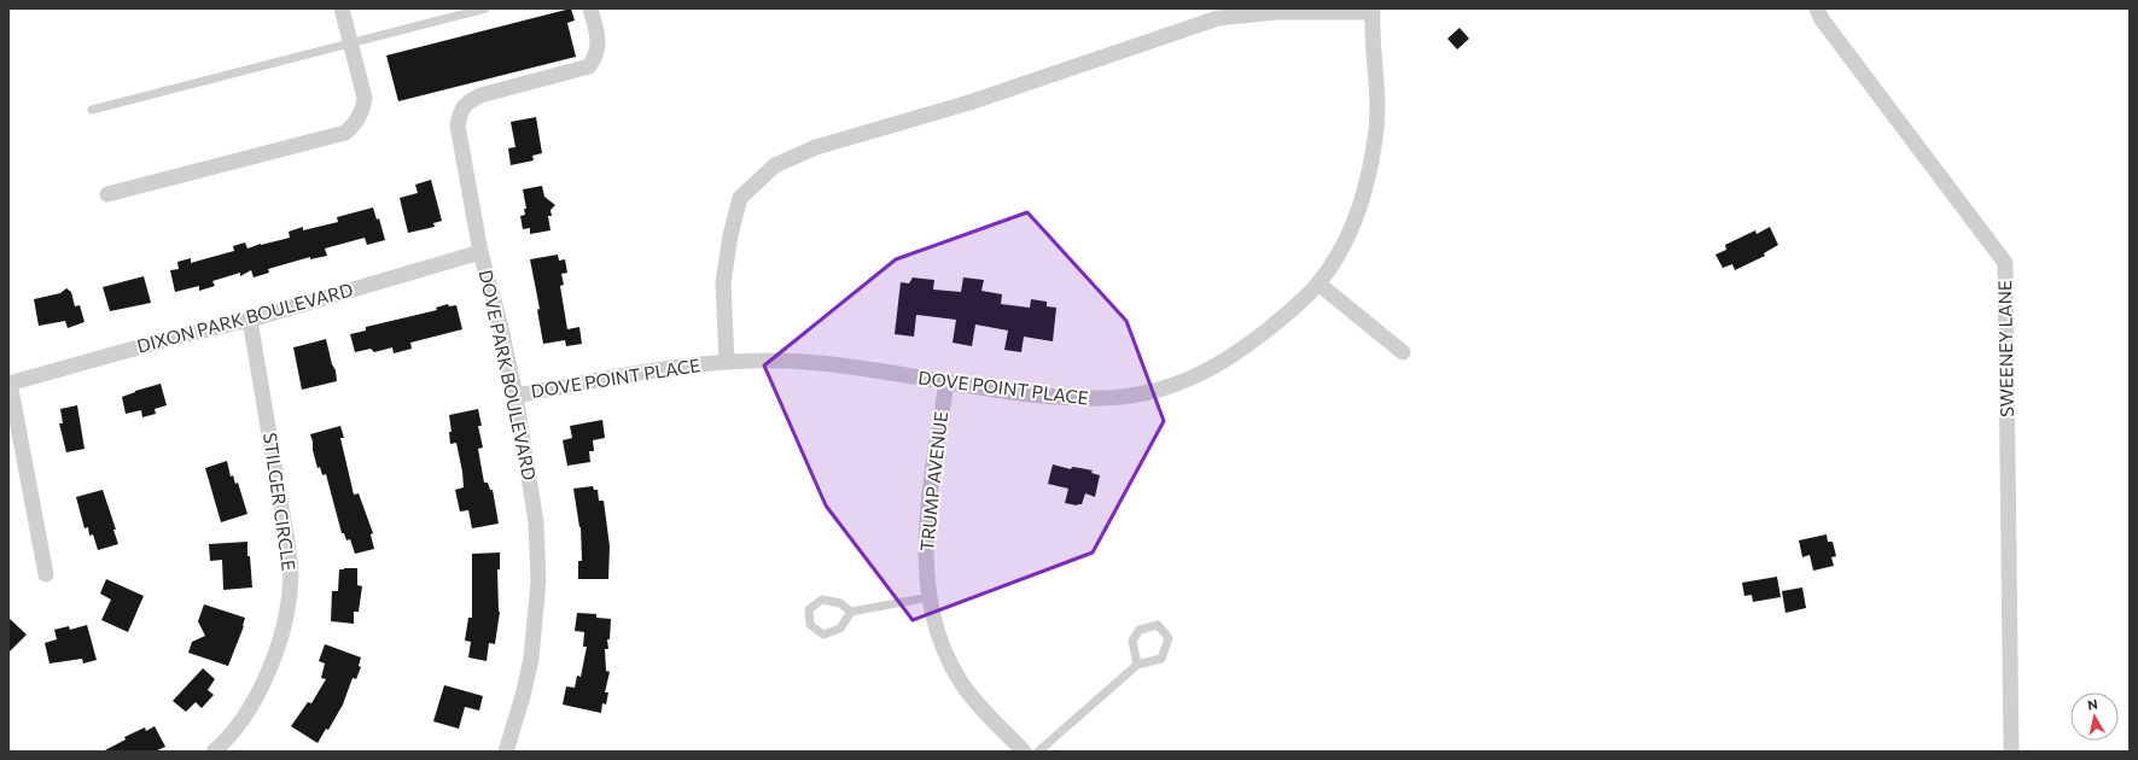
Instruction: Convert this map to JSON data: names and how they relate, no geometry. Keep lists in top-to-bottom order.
{
  "streets": {
    "street": [
      "DIXON PARK BOULEVARD",
      "SWEENEY LANE",
      "DOVE PARK BOULEVARD",
      "DOVE POINT PLACE",
      "TRUMP AVENUE",
      "STILGER CIRCLE"
    ]
  },
  "crossings": [
    ["DIXON PARK BOULEVARD", "DOVE PARK BOULEVARD"],
    ["DIXON PARK BOULEVARD", "STILGER CIRCLE"],
    ["DOVE PARK BOULEVARD", "DOVE POINT PLACE"],
    ["DOVE POINT PLACE", "TRUMP AVENUE"]
  ],
  "north": "top"
}
